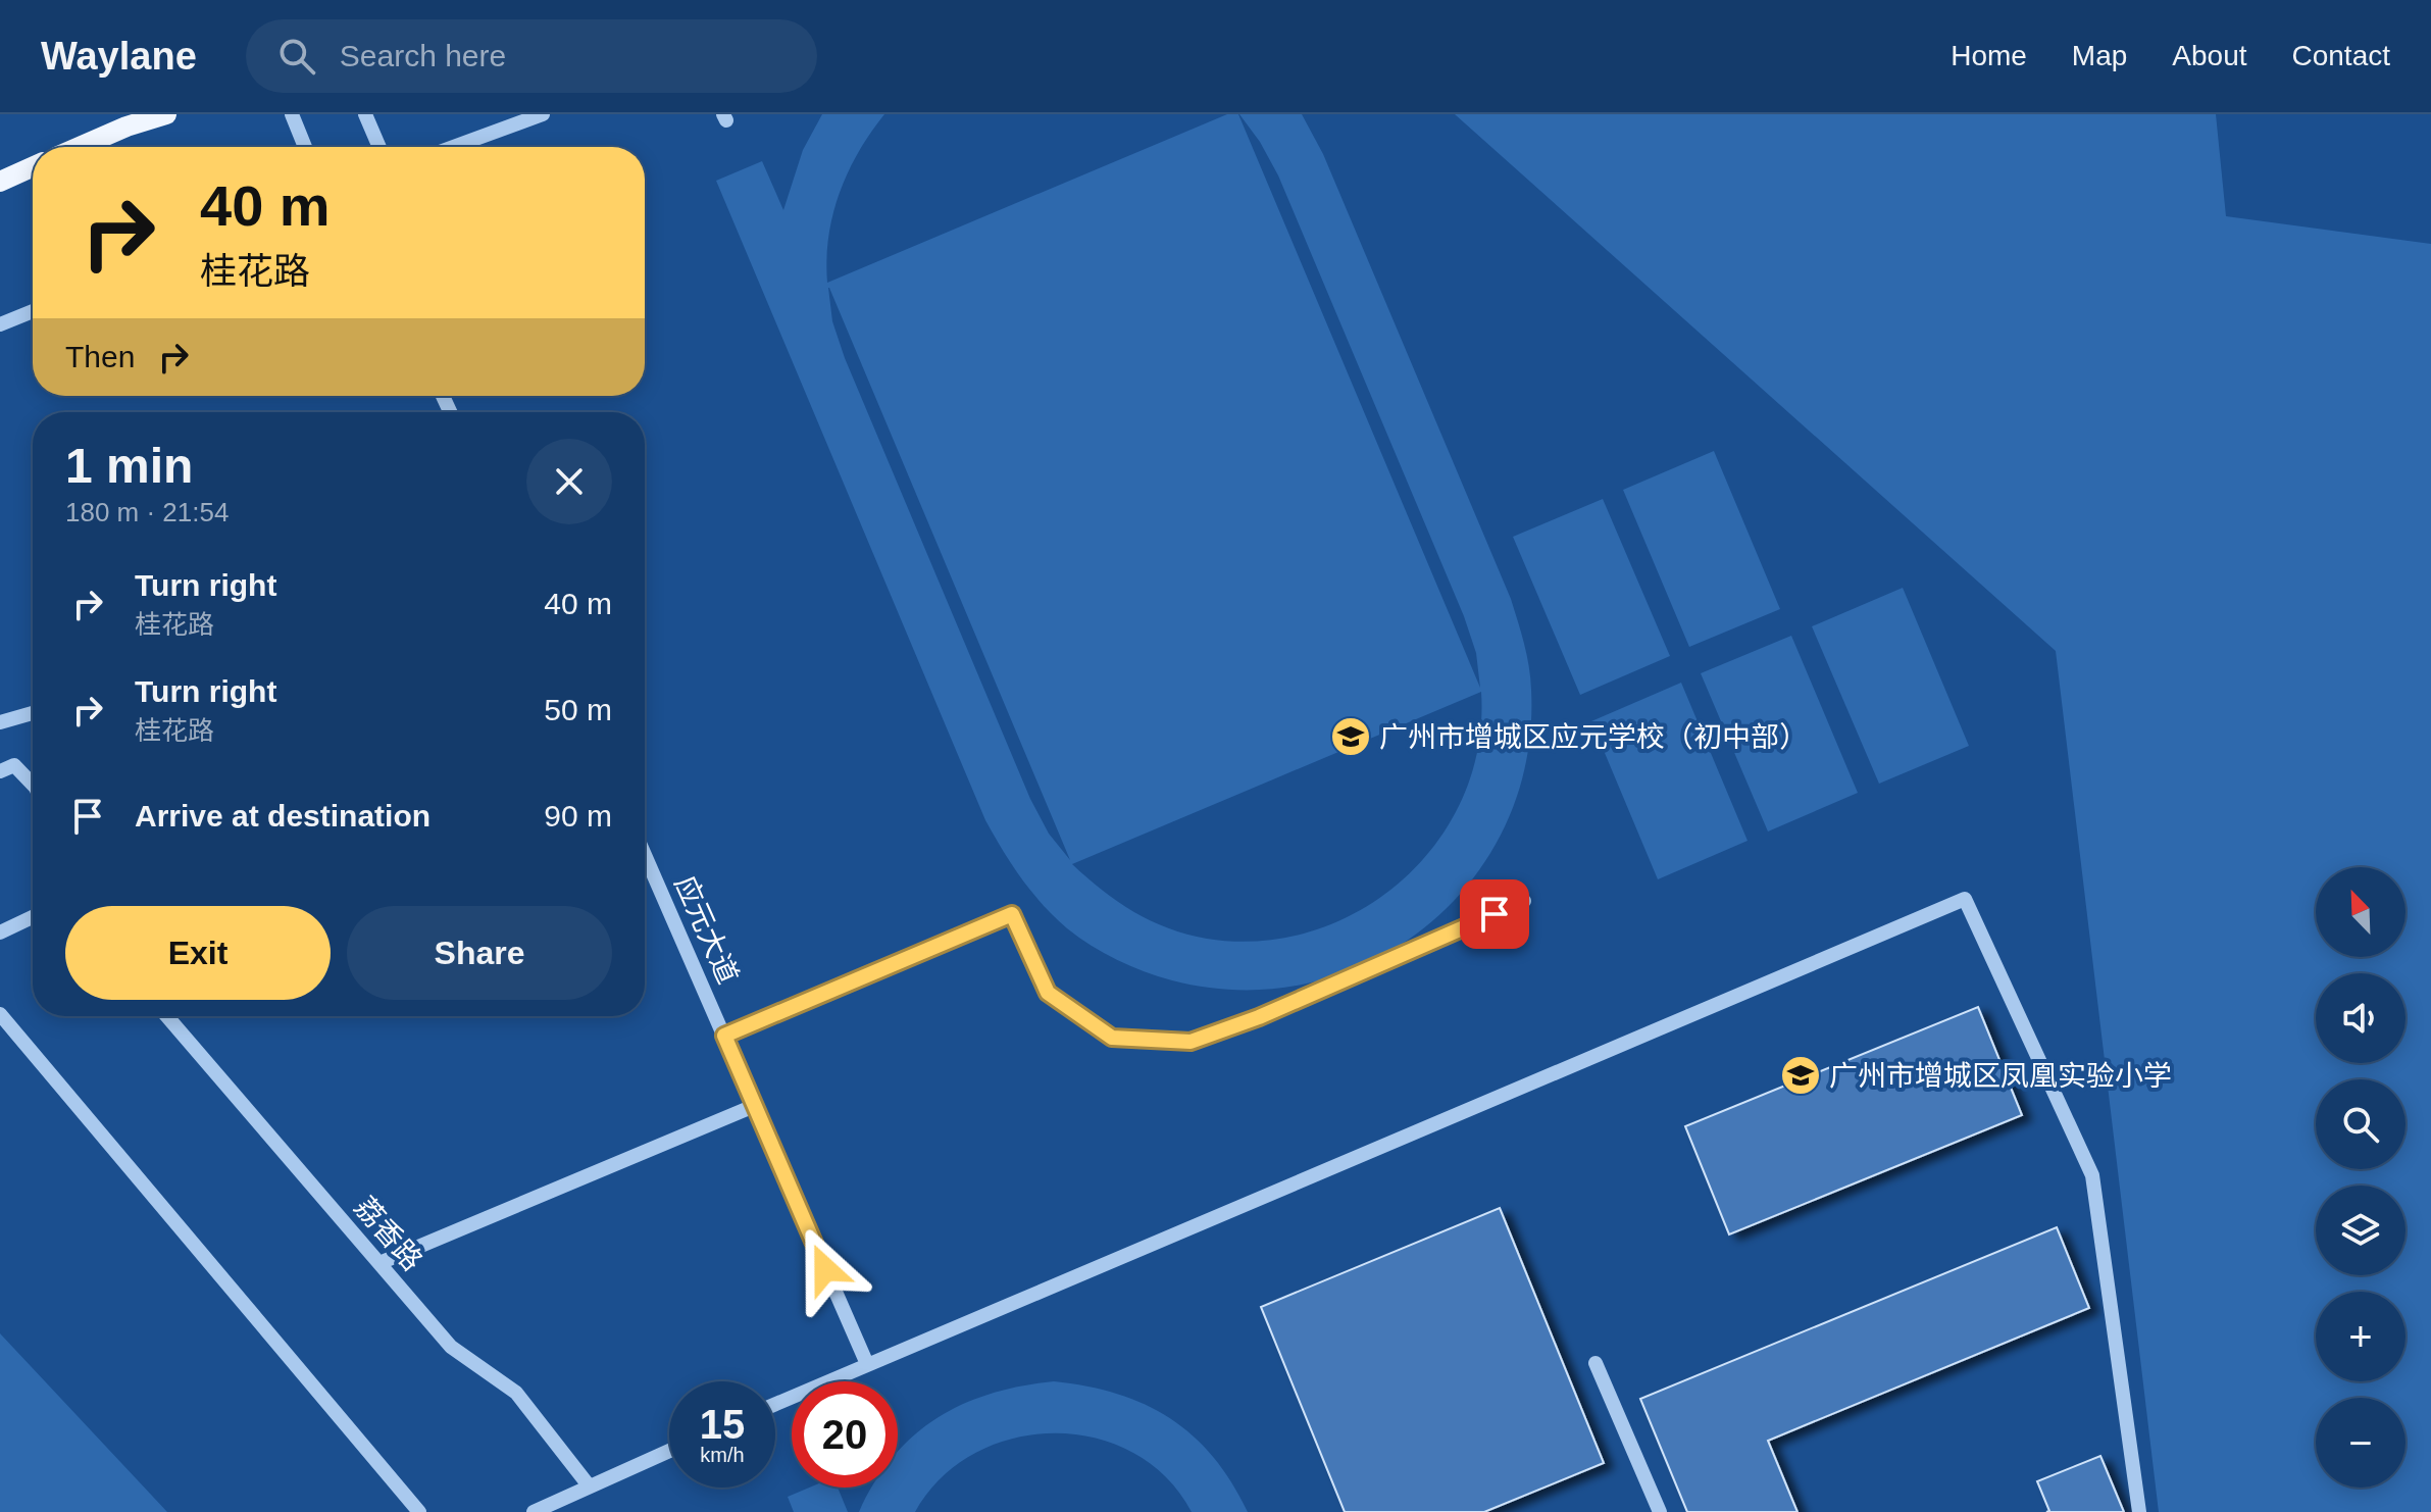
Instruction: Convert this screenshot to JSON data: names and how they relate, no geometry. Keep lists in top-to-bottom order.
{
  "streets": {
    "street": ["应元大道", "荔香路"]
  },
  "places": {
    "school or university": ["广州市增城区应元学校（初中部）", "广州市增城区凤凰实验小学"]
  },
  "north": "top left",
  "page": {
    "header": "Waylane",
    "search": "Search here",
    "nav": [
      "Home",
      "Map",
      "About",
      "Contact"
    ],
    "turn": ["40 m", "桂花路"],
    "then": "Then",
    "heading": ["1 min", "180 m · 21:54"],
    "list": [
      {
        "name": "Turn right",
        "note": "桂花路",
        "value": "40 m"
      },
      {
        "name": "Turn right",
        "note": "桂花路",
        "value": "50 m"
      },
      {
        "name": "Arrive at destination",
        "value": "90 m"
      }
    ],
    "map_buttons": ["+", "−"],
    "buttons": ["Exit", "Share"],
    "speed": "15 km/h",
    "limit": "20"
  }
}
